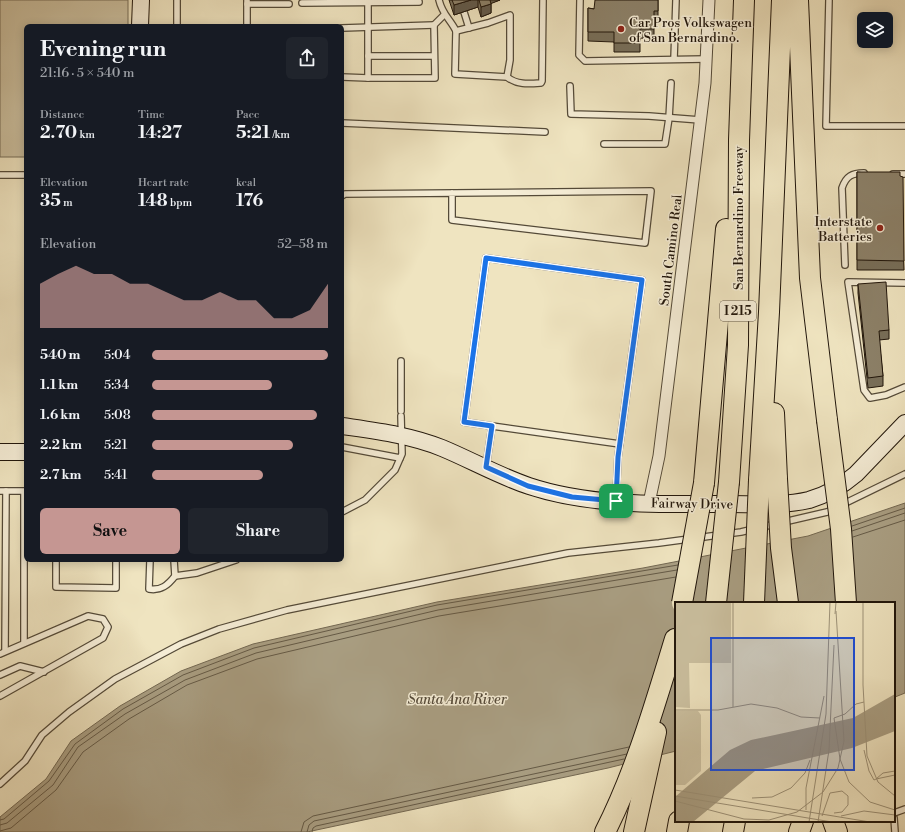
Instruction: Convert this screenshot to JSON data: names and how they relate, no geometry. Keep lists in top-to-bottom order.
{
  "streets": {
    "highway": ["San Bernardino Freeway", "I 215"],
    "street": ["South Camino Real", "Fairway Drive"]
  },
  "crossings": [
    ["South Camino Real", "Fairway Drive"]
  ],
  "water": ["Santa Ana River"],
  "places": ["Car Pros Volkswagen of San Bernardino.", "Interstate Batteries"],
  "page": {
    "heading": ["Evening run", "21:16 · 5 × 540 m"],
    "stats": [
      ["Distance", "2.70 km"],
      ["Time", "14:27"],
      ["Pace", "5:21 /km"],
      ["Elevation", "35 m"],
      ["Heart rate", "148 bpm"],
      ["kcal", "176"]
    ],
    "chart": ["Elevation", "52–58 m"],
    "list": [
      {
        "name": "540 m",
        "note": "5:04"
      },
      {
        "name": "1.1 km",
        "note": "5:34"
      },
      {
        "name": "1.6 km",
        "note": "5:08"
      },
      {
        "name": "2.2 km",
        "note": "5:21"
      },
      {
        "name": "2.7 km",
        "note": "5:41"
      }
    ],
    "buttons": ["Save", "Share"]
  }
}
